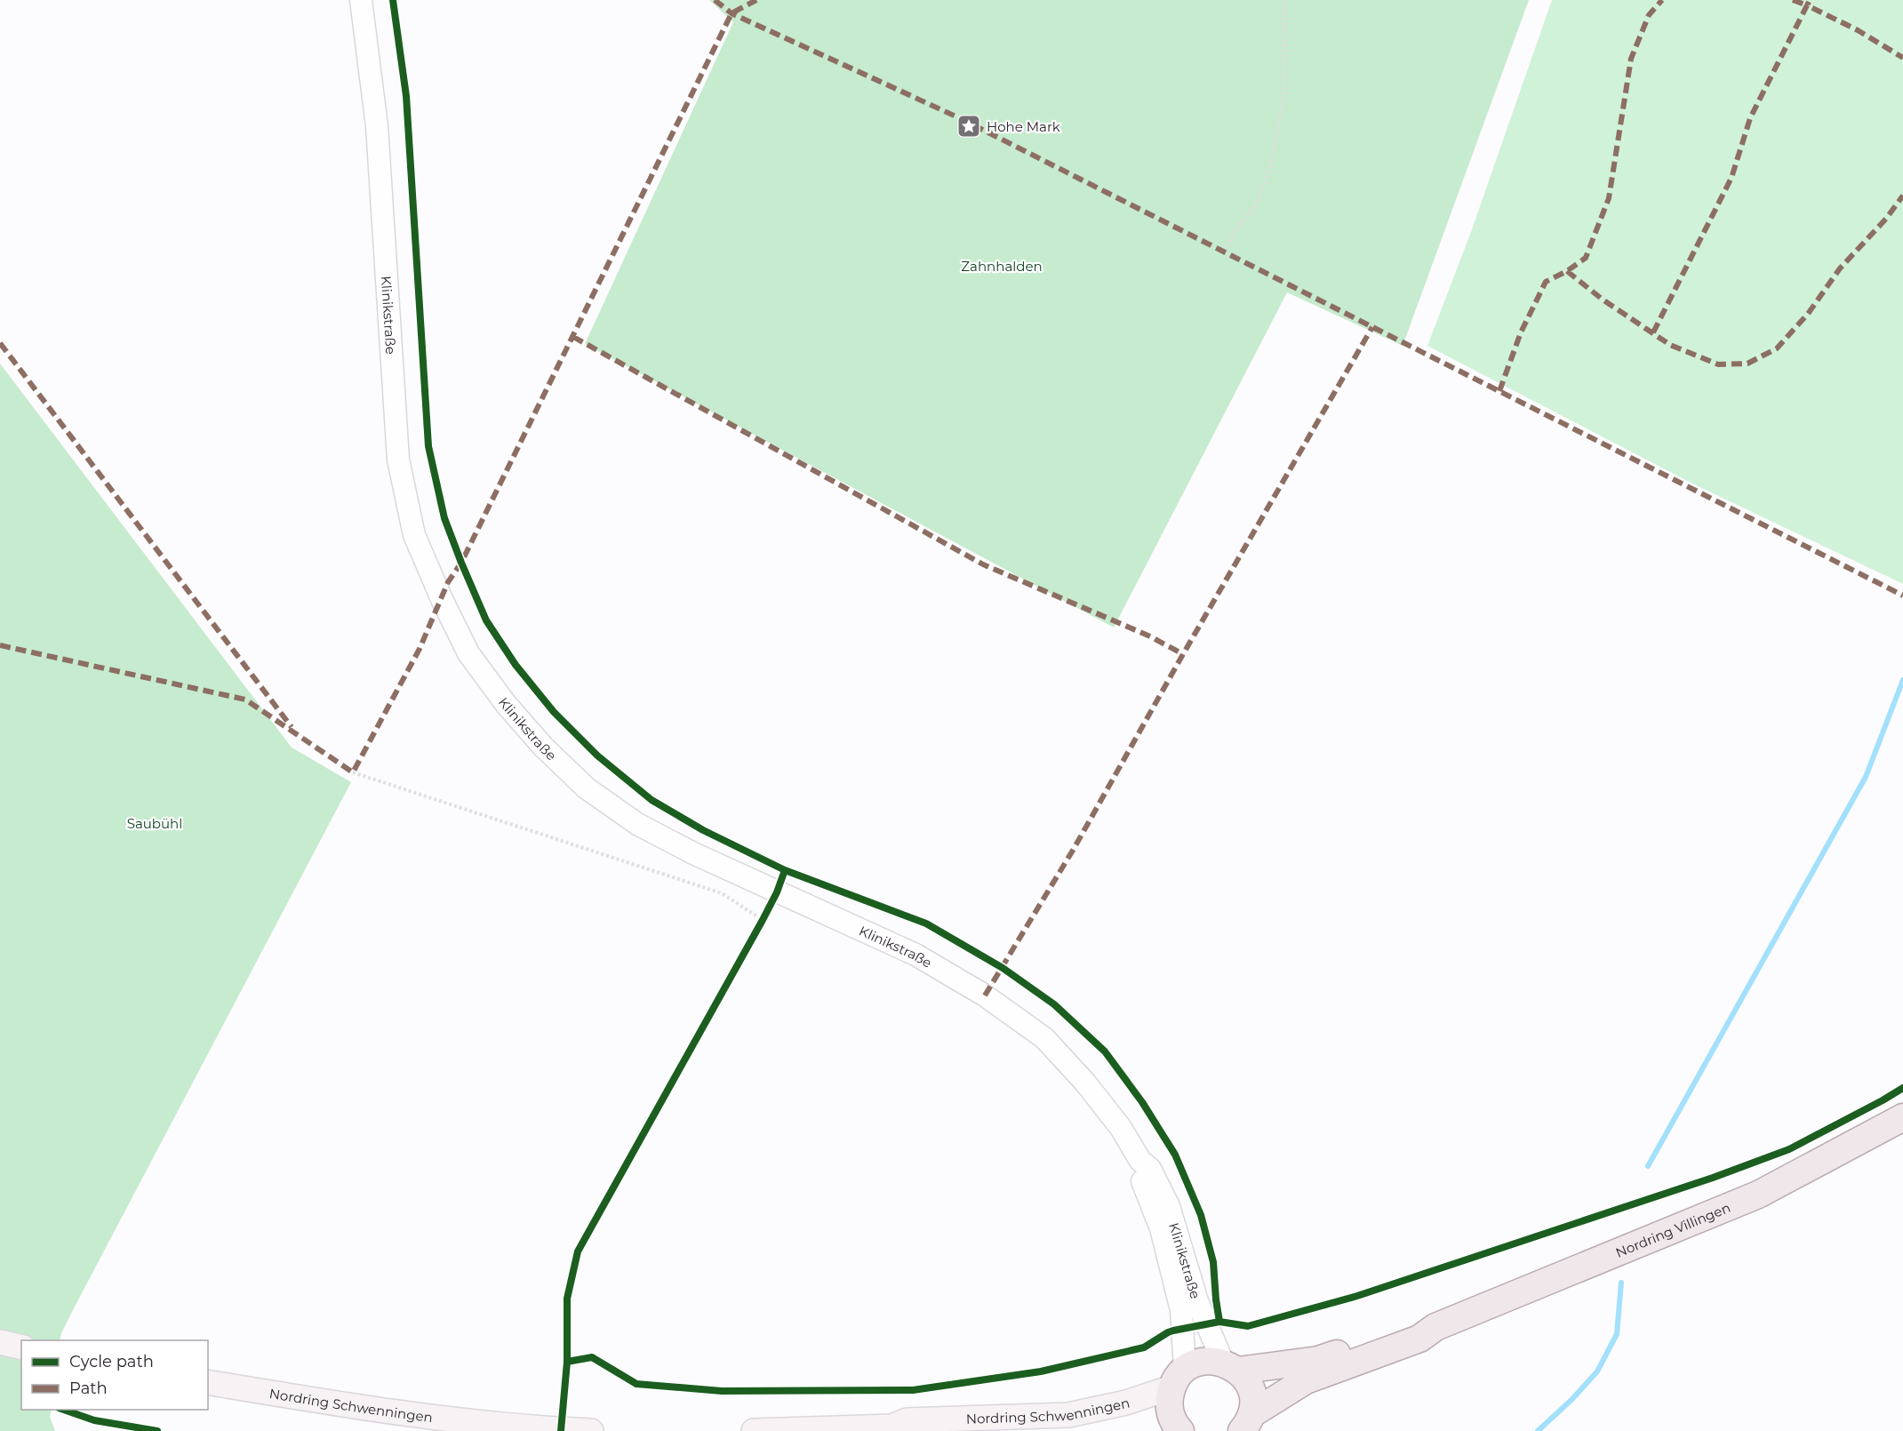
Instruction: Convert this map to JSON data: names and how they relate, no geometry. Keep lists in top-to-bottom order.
{
  "streets": {
    "main road": ["Nordring Villingen", "Nordring Schwenningen"],
    "street": ["Klinikstraße"]
  },
  "crossings": [
    ["Klinikstraße", "Nordring Villingen"],
    ["Klinikstraße", "Nordring Schwenningen"],
    ["Nordring Villingen", "Nordring Schwenningen"]
  ],
  "parks": ["Zahnhalden", "Saubühl"],
  "places": {
    "place": ["Hohe Mark"]
  },
  "legend": ["Cycle path", "Path"]
}
